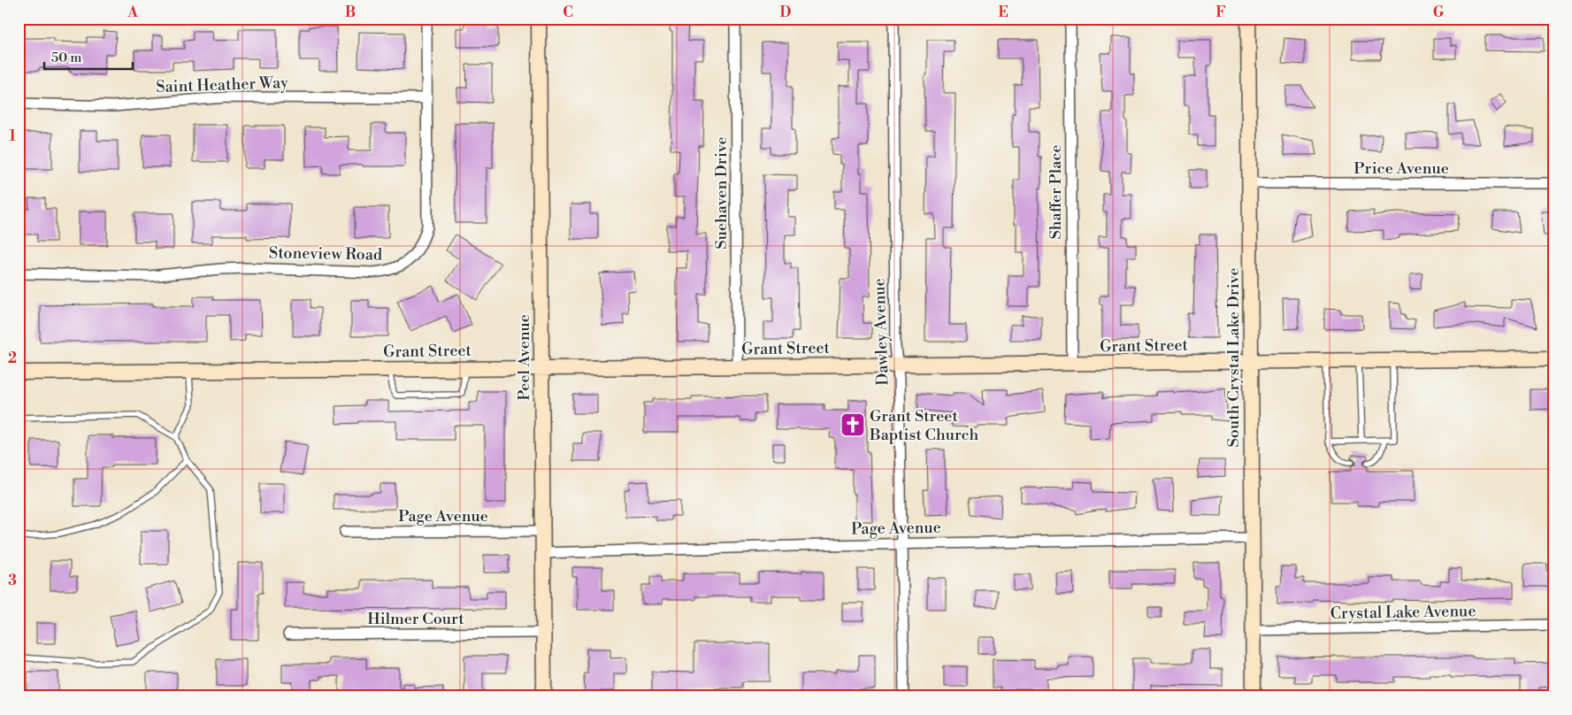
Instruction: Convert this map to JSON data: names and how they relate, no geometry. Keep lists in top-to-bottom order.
{
  "streets": {
    "street": [
      "Saint Heather Way",
      "Price Avenue",
      "Shaffer Place",
      "Suehaven Drive",
      "Stoneview Road",
      "Dawley Avenue",
      "Grant Street",
      "Peel Avenue",
      "South Crystal Lake Drive",
      "Page Avenue",
      "Crystal Lake Avenue",
      "Hilmer Court"
    ]
  },
  "crossings": [
    ["Saint Heather Way", "Stoneview Road"],
    ["Price Avenue", "South Crystal Lake Drive"],
    ["Shaffer Place", "Grant Street"],
    ["Suehaven Drive", "Grant Street"],
    ["Dawley Avenue", "Grant Street"],
    ["Dawley Avenue", "Page Avenue"],
    ["Grant Street", "Peel Avenue"],
    ["Grant Street", "South Crystal Lake Drive"],
    ["Peel Avenue", "Page Avenue"],
    ["Peel Avenue", "Hilmer Court"],
    ["South Crystal Lake Drive", "Page Avenue"],
    ["South Crystal Lake Drive", "Crystal Lake Avenue"]
  ],
  "places": {
    "church": ["Grant Street Baptist Church"]
  },
  "scale_bar": "50 m",
  "grid": {
    "columns": [
      "A",
      "B",
      "C",
      "D",
      "E",
      "F",
      "G"
    ],
    "rows": ["1", "2", "3"]
  }
}
